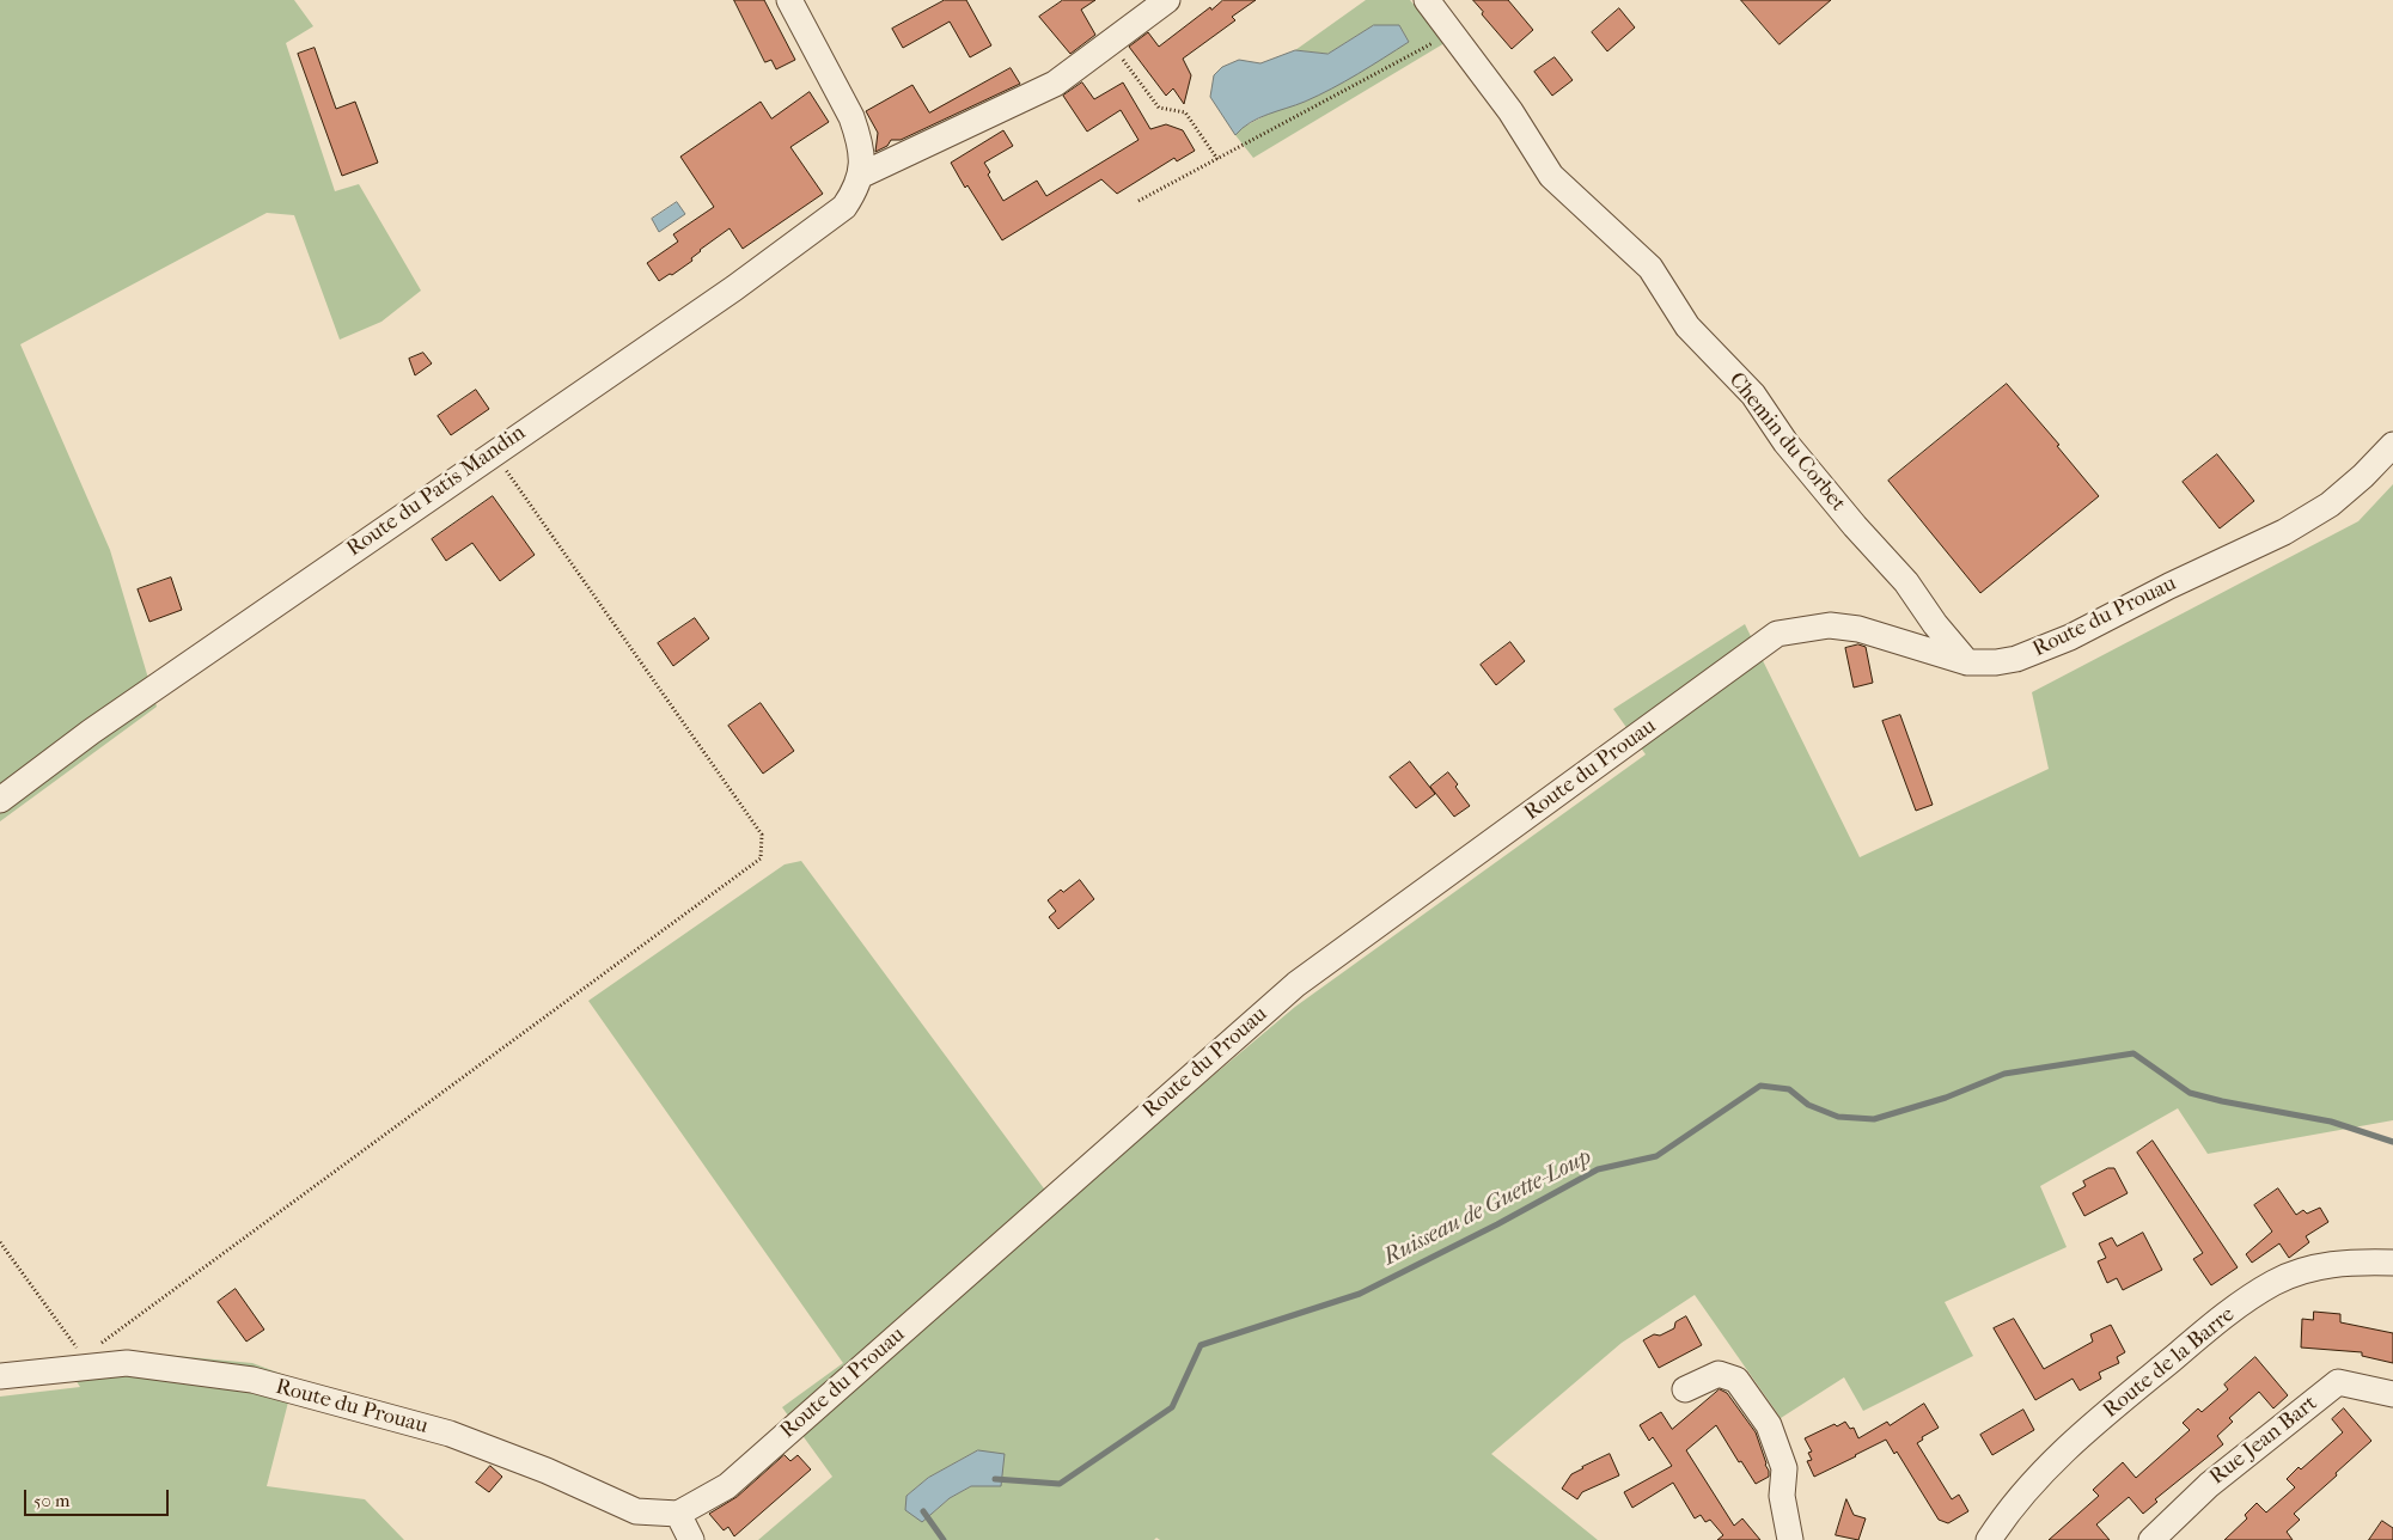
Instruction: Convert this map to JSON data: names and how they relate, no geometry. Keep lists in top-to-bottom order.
{
  "streets": {
    "street": [
      "Chemin du Corbet",
      "Route du Patis Mandin",
      "Route du Prouau",
      "Route de la Barre",
      "Rue Jean Bart"
    ]
  },
  "crossings": [
    ["Chemin du Corbet", "Route du Prouau"]
  ],
  "water": ["Ruisseau de Guette-Loup"],
  "scale_bar": "50 m"
}
